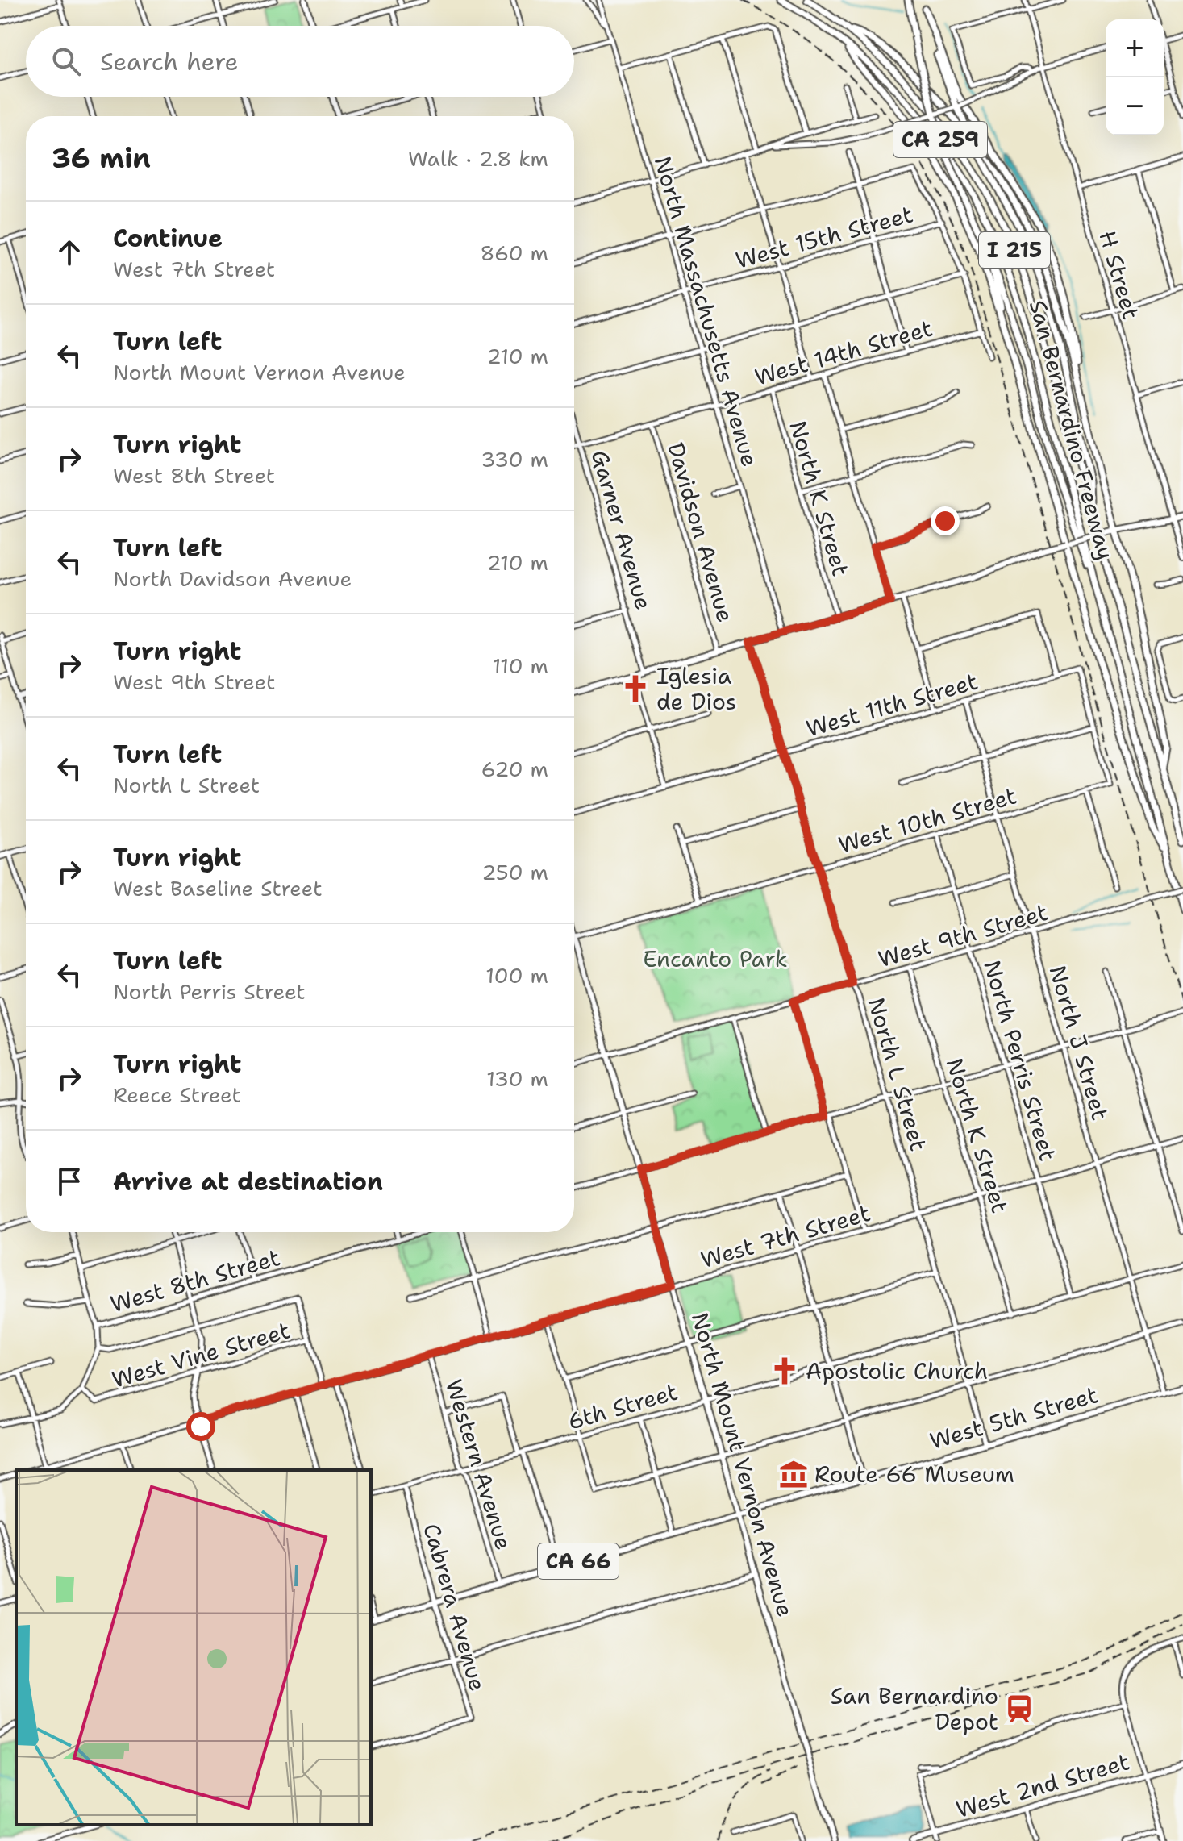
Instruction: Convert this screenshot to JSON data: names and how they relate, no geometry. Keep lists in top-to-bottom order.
{
  "streets": {
    "highway": ["CA 259", "I 215", "San Bernardino Freeway"],
    "main road": [
      "West 5th Street",
      "North Mount Vernon Avenue",
      "CA 66",
      "West 2nd Street"
    ],
    "street": [
      "West 15th Street",
      "H Street",
      "North Massachusetts Avenue",
      "West 14th Street",
      "North K Street",
      "Garner Avenue",
      "Davidson Avenue",
      "West 11th Street",
      "West 10th Street",
      "West 9th Street",
      "North J Street",
      "North Perris Street",
      "North L Street",
      "West 7th Street",
      "West 8th Street",
      "West Vine Street",
      "6th Street",
      "Western Avenue",
      "Cabrera Avenue"
    ]
  },
  "crossings": [
    ["West 15th Street", "North Massachusetts Avenue"],
    ["North Massachusetts Avenue", "West 14th Street"],
    ["West 14th Street", "North K Street"],
    ["West 14th Street", "Garner Avenue"],
    ["West 14th Street", "Davidson Avenue"],
    ["North K Street", "West 9th Street"],
    ["North K Street", "West 7th Street"],
    ["North K Street", "6th Street"],
    ["West 11th Street", "West 10th Street"],
    ["West 11th Street", "North J Street"],
    ["West 11th Street", "North L Street"],
    ["West 10th Street", "North J Street"],
    ["West 10th Street", "North Perris Street"],
    ["West 10th Street", "North L Street"],
    ["West 9th Street", "North J Street"],
    ["West 9th Street", "North Perris Street"],
    ["West 9th Street", "North L Street"],
    ["West 9th Street", "North Mount Vernon Avenue"],
    ["North J Street", "West 7th Street"],
    ["North J Street", "6th Street"],
    ["North J Street", "West 5th Street"],
    ["North Perris Street", "West 7th Street"],
    ["North Perris Street", "6th Street"],
    ["North L Street", "West 7th Street"],
    ["North L Street", "6th Street"],
    ["North L Street", "West 5th Street"],
    ["West 7th Street", "Western Avenue"],
    ["West 7th Street", "North Mount Vernon Avenue"],
    ["6th Street", "Western Avenue"],
    ["6th Street", "North Mount Vernon Avenue"],
    ["6th Street", "Cabrera Avenue"],
    ["West 5th Street", "Western Avenue"],
    ["West 5th Street", "North Mount Vernon Avenue"],
    ["West 5th Street", "Cabrera Avenue"]
  ],
  "parks": ["Encanto Park"],
  "places": {
    "church": ["Iglesia de Dios", "Apostolic Church"],
    "museum": ["Route 66 Museum"],
    "station": ["San Bernardino Depot"]
  },
  "page": {
    "map_buttons": ["+", "−"],
    "search": "Search here",
    "heading": ["36 min", "Walk · 2.8 km"],
    "list": [
      ["Continue", "West 7th Street", "860 m"],
      ["Turn left", "North Mount Vernon Avenue", "210 m"],
      ["Turn right", "West 8th Street", "330 m"],
      ["Turn left", "North Davidson Avenue", "210 m"],
      ["Turn right", "West 9th Street", "110 m"],
      ["Turn left", "North L Street", "620 m"],
      ["Turn right", "West Baseline Street", "250 m"],
      ["Turn left", "North Perris Street", "100 m"],
      ["Turn right", "Reece Street", "130 m"],
      "Arrive at destination"
    ]
  }
}
